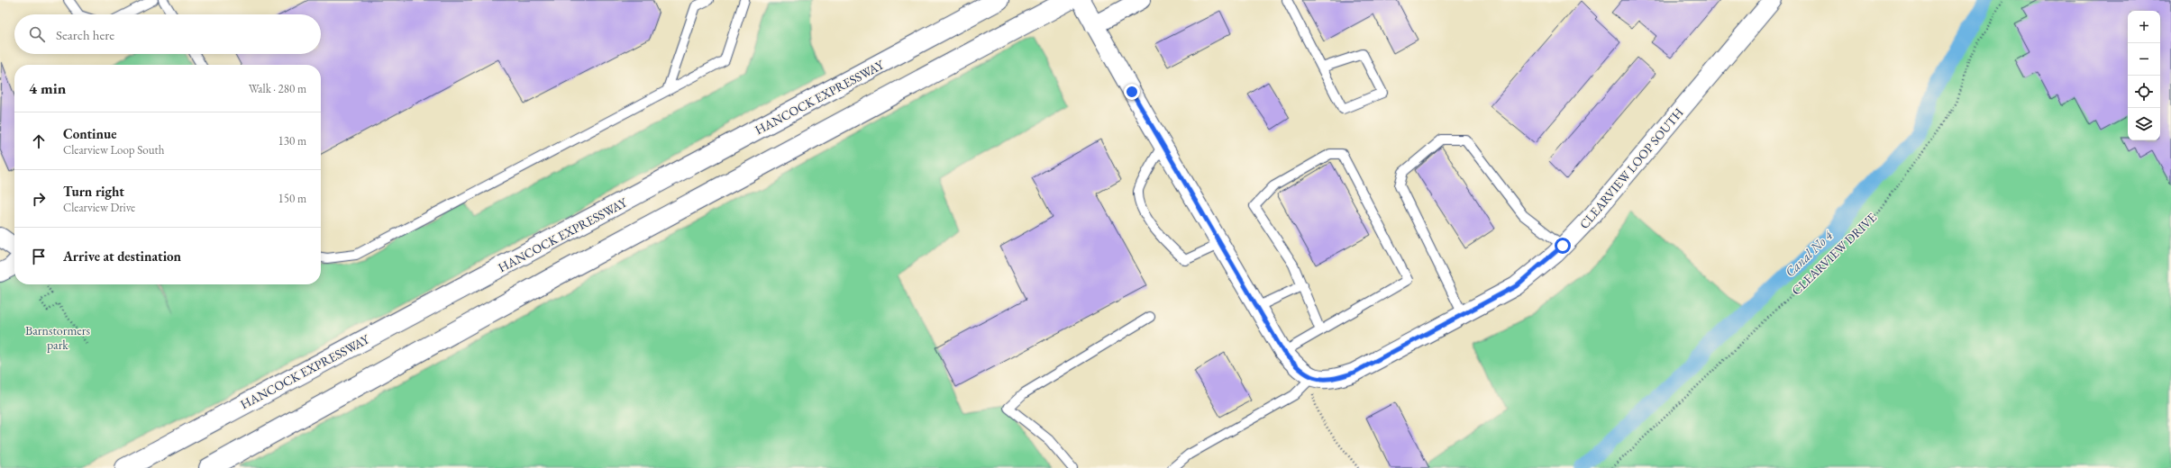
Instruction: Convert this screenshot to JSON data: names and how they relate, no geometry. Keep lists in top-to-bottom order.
{
  "streets": {
    "main road": ["HANCOCK EXPRESSWAY"],
    "street": ["CLEARVIEW LOOP SOUTH"],
    "path": ["CLEARVIEW DRIVE"]
  },
  "water": ["Canal No 4"],
  "parks": ["Barnstormers park"],
  "page": {
    "map_buttons": ["+", "−"],
    "search": "Search here",
    "heading": ["4 min", "Walk · 280 m"],
    "list": [
      ["Continue", "Clearview Loop South", "130 m"],
      ["Turn right", "Clearview Drive", "150 m"],
      "Arrive at destination"
    ]
  }
}
